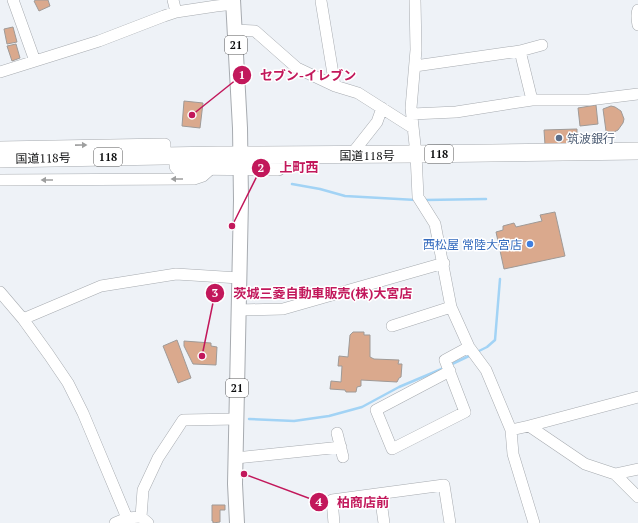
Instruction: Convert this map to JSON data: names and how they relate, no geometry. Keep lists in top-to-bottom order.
{
  "streets": {
    "highway": ["118", "国道118号"],
    "main road": ["21"]
  },
  "crossings": [
    ["21", "国道118号"]
  ],
  "places": [
    "セブン-イレブン",
    "筑波銀行",
    "上町西",
    "西松屋 常陸大宮店",
    "茨城三菱自動車販売(株)大宮店",
    "柏商店前"
  ]
}
